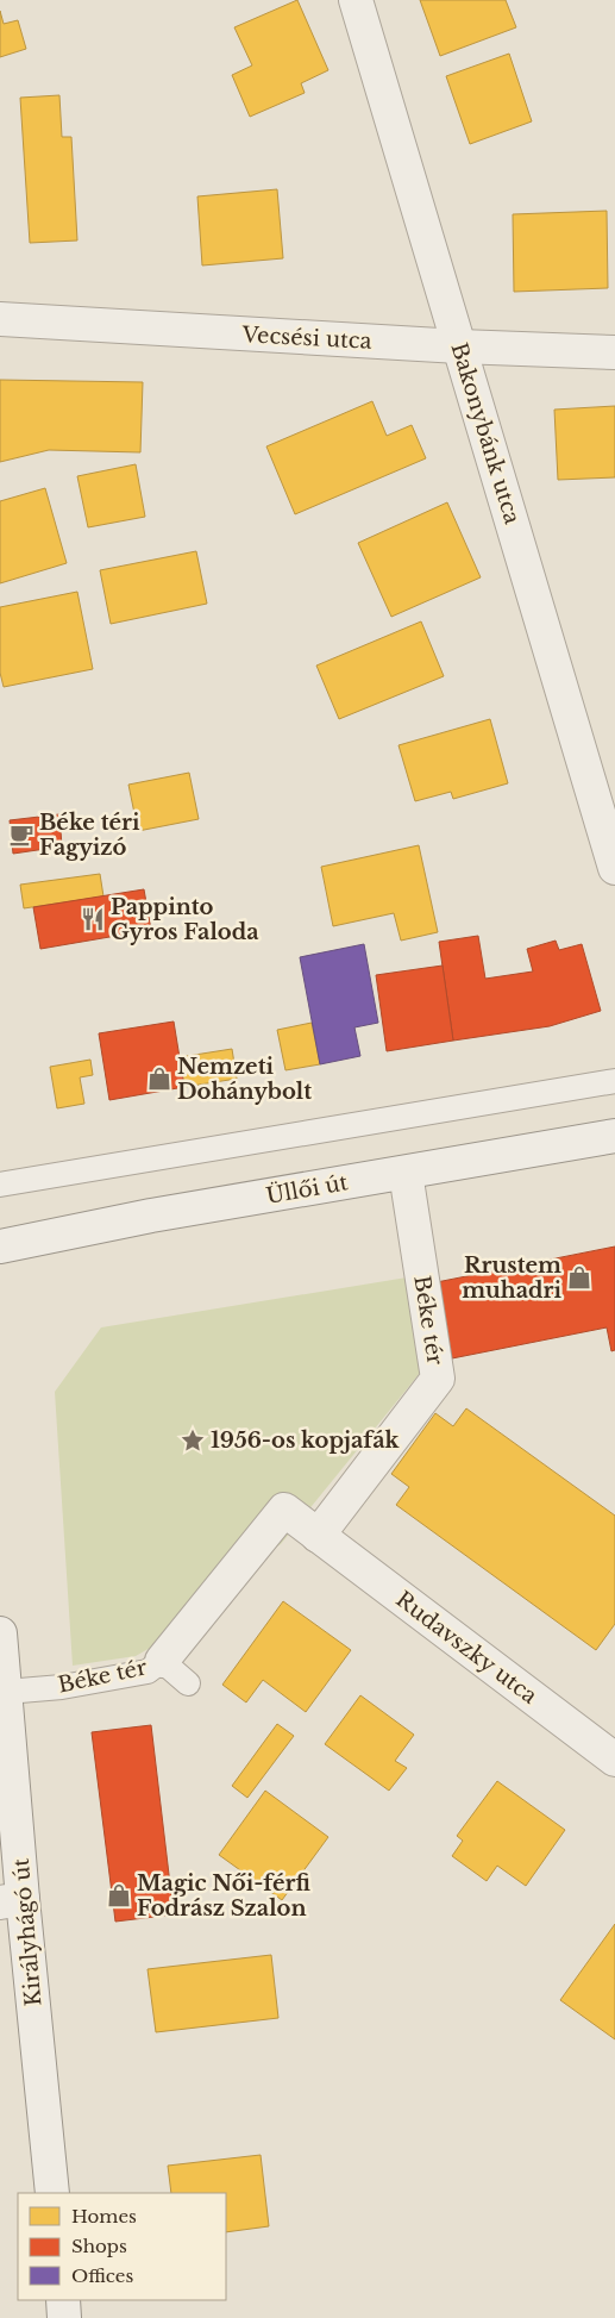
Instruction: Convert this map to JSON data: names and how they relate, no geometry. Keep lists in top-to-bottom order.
{
  "streets": {
    "street": [
      "Vecsési utca",
      "Bakonybánk utca",
      "Üllői út",
      "Béke tér",
      "Rudavszky utca",
      "Királyhágó út"
    ]
  },
  "crossings": [
    ["Vecsési utca", "Bakonybánk utca"],
    ["Üllői út", "Béke tér"],
    ["Béke tér", "Rudavszky utca"],
    ["Béke tér", "Királyhágó út"]
  ],
  "places": {
    "cafe": ["Béke téri Fagyizó"],
    "restaurant": ["Pappinto Gyros Faloda"],
    "shop": ["Nemzeti Dohánybolt", "Rrustem muhadri", "Magic Női-férfi Fodrász Szalon"],
    "place": ["1956-os kopjafák"]
  },
  "legend": ["Homes", "Shops", "Offices"]
}
